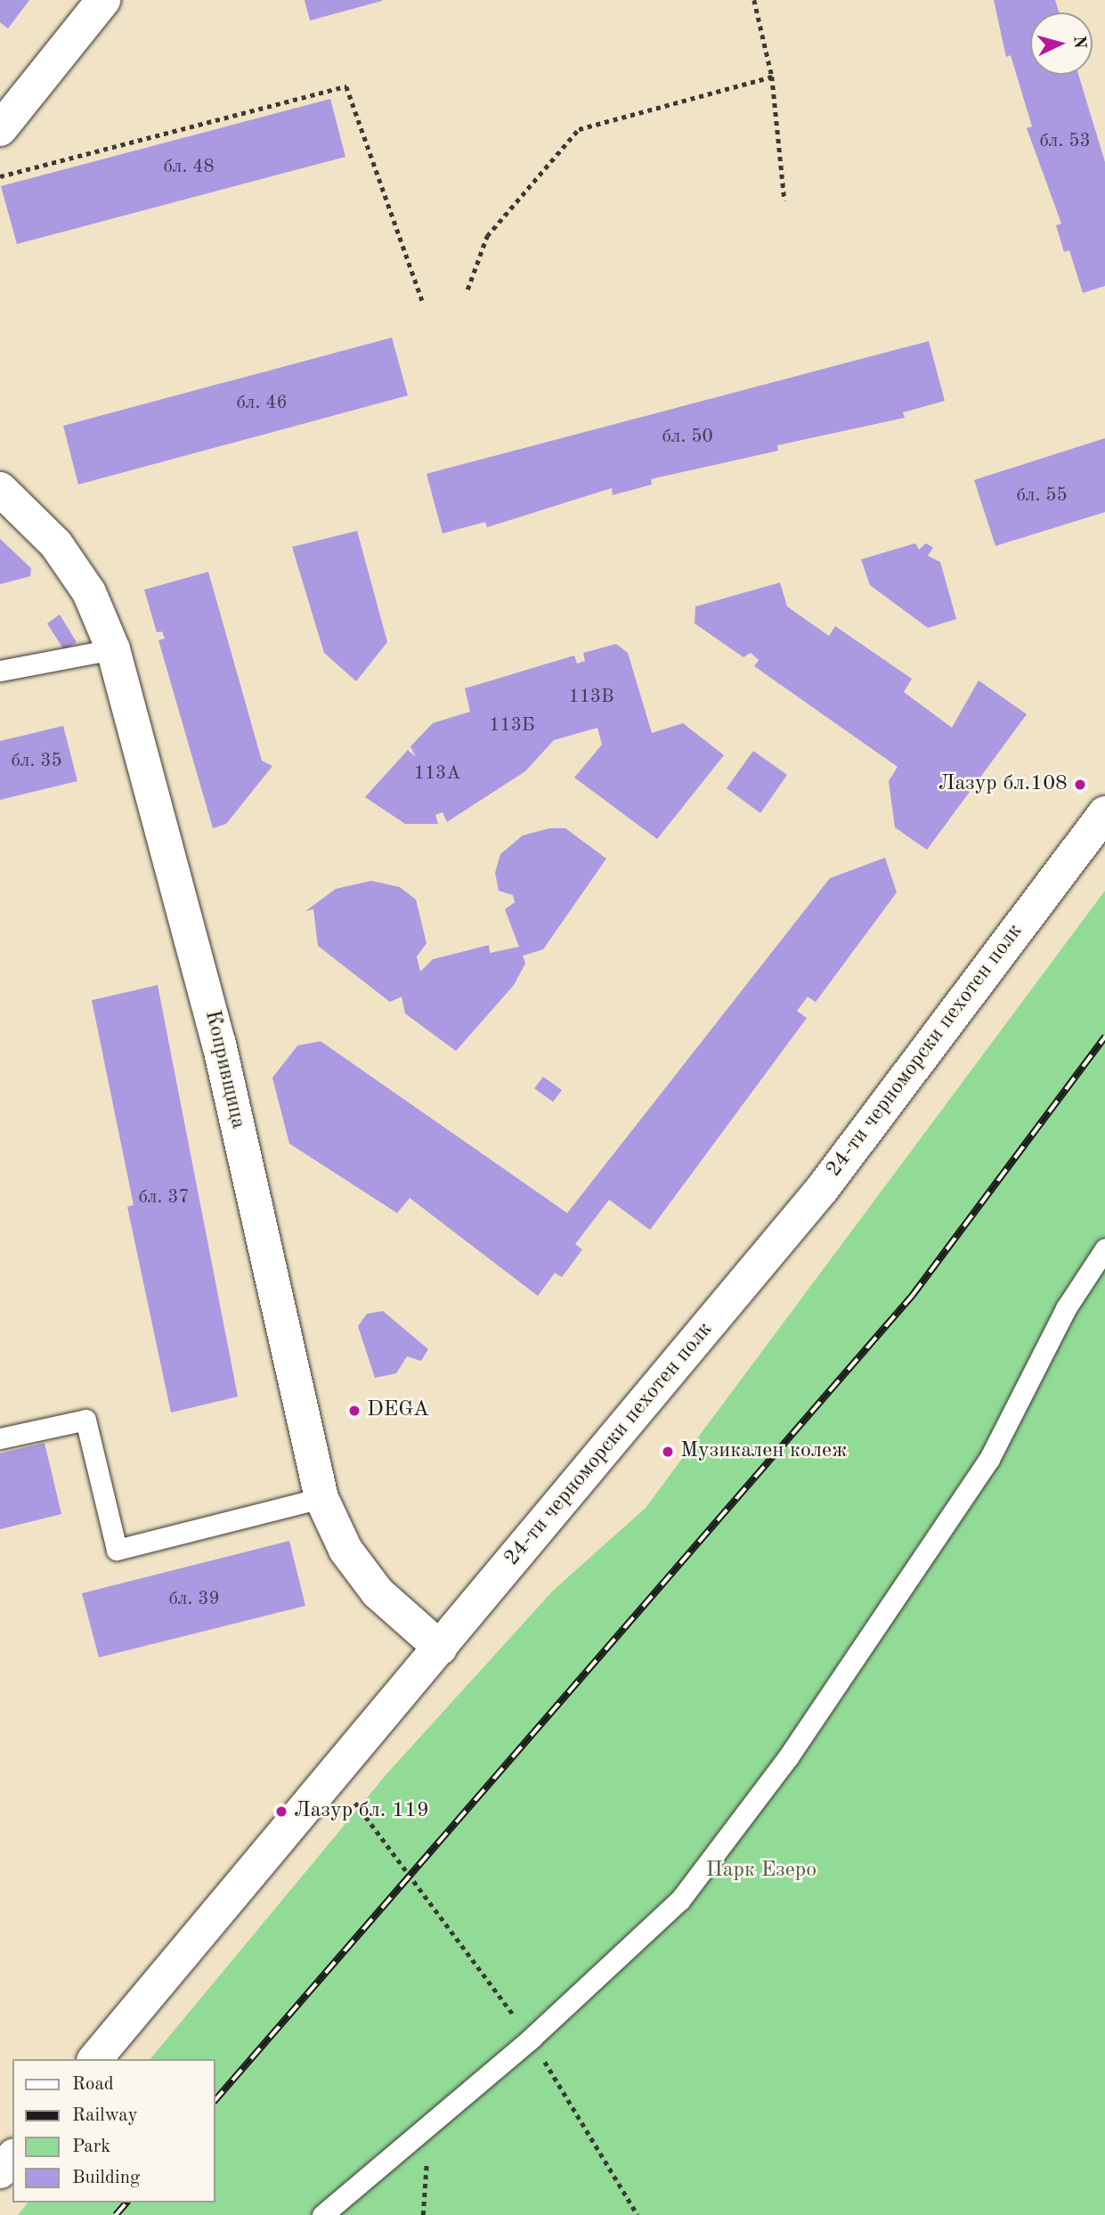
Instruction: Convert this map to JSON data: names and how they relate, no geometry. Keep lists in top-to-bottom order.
{
  "streets": {
    "main road": ["24-ти черноморски пехотен полк", "Копривщица"]
  },
  "crossings": [
    ["24-ти черноморски пехотен полк", "Копривщица"]
  ],
  "parks": ["Парк Езеро"],
  "places": [
    "Лазур бл.108",
    "DEGA",
    "Музикален колеж",
    "Лазур бл. 119"
  ],
  "house_numbers": [
    "бл. 53",
    "бл. 48",
    "бл. 46",
    "бл. 50",
    "бл. 55",
    "113В",
    "113Б",
    "бл. 35",
    "113А",
    "бл. 37",
    "бл. 39"
  ],
  "legend": [
    "Road",
    "Railway",
    "Park",
    "Building"
  ],
  "north": "right"
}
